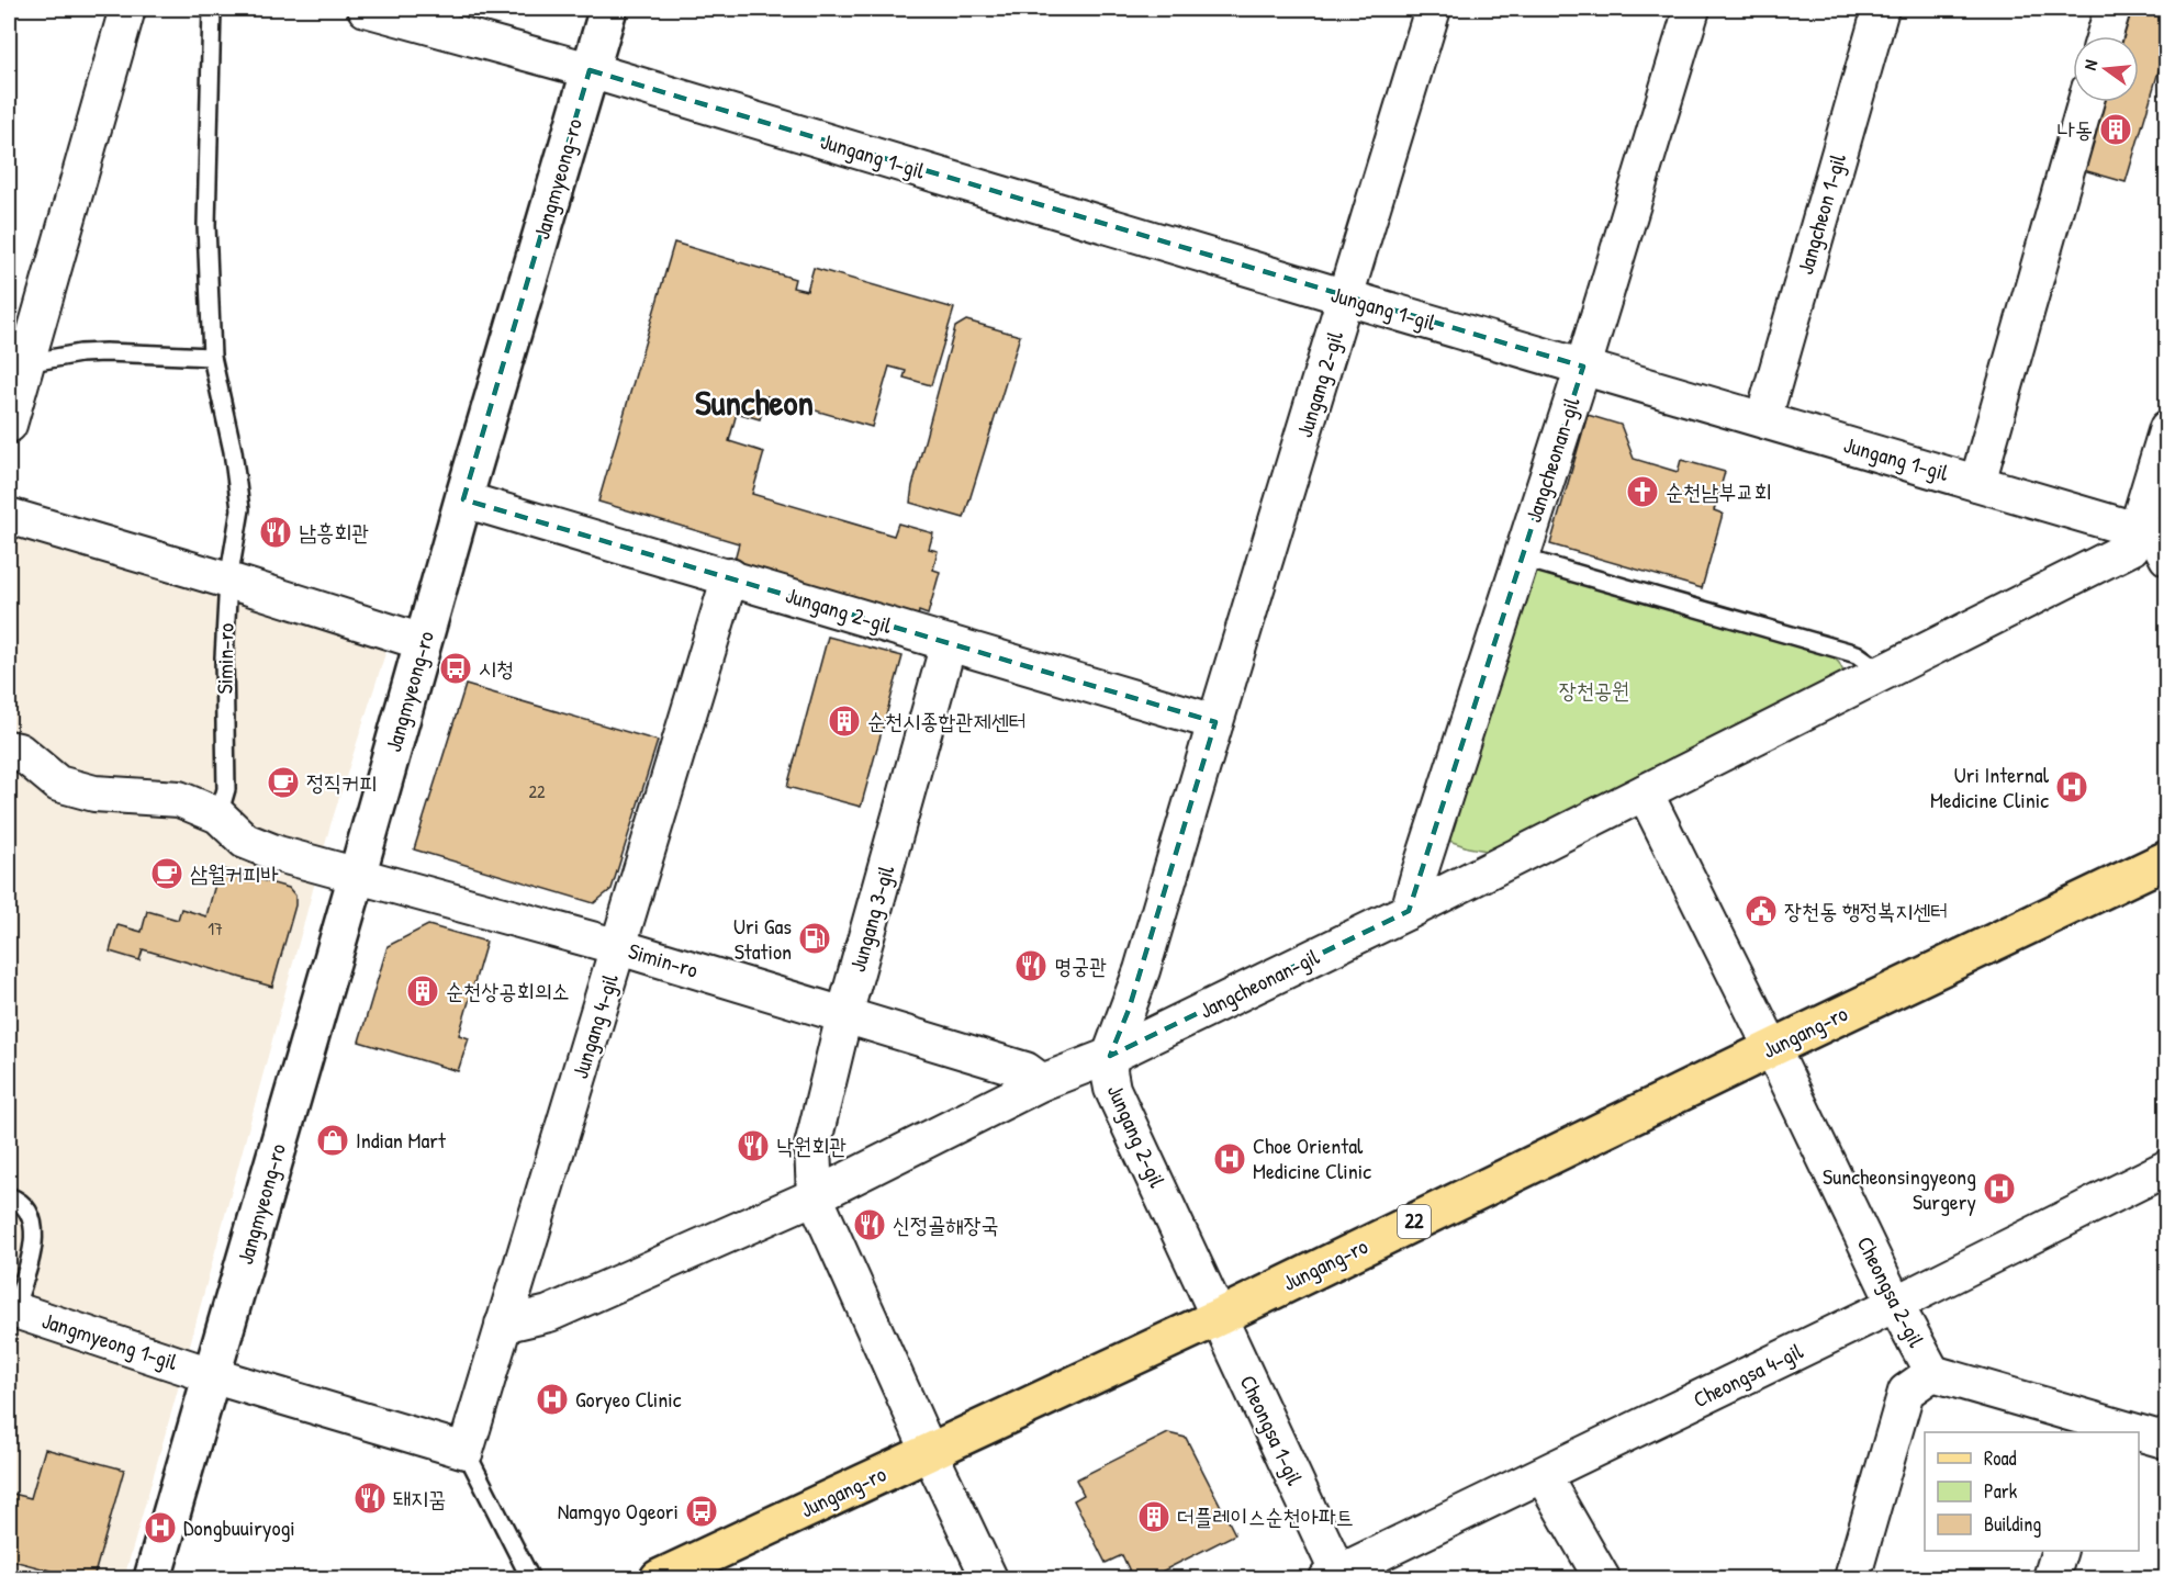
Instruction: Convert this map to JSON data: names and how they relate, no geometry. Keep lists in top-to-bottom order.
{
  "streets": {
    "main road": ["Jungang-ro", "22"],
    "street": [
      "Jungang 1-gil",
      "Jangmyeong-ro",
      "Jangcheon 1-gil",
      "Jungang 2-gil",
      "Jangcheonan-gil",
      "Simin-ro",
      "Jungang 3-gil",
      "Jungang 4-gil",
      "Cheongsa 2-gil",
      "Jangmyeong 1-gil",
      "Cheongsa 4-gil",
      "Cheongsa 1-gil"
    ]
  },
  "crossings": [
    ["Jungang 1-gil", "Jangmyeong-ro"],
    ["Jungang 1-gil", "Jangcheon 1-gil"],
    ["Jungang 1-gil", "Jungang 2-gil"],
    ["Jungang 1-gil", "Jangcheonan-gil"],
    ["Jangmyeong-ro", "Jungang 2-gil"],
    ["Jangmyeong-ro", "Simin-ro"],
    ["Jangmyeong-ro", "Jangmyeong 1-gil"],
    ["Jungang 2-gil", "Jangcheonan-gil"],
    ["Jungang 2-gil", "Jungang 3-gil"],
    ["Jungang 2-gil", "Jungang 4-gil"],
    ["Jungang 2-gil", "Jungang-ro"],
    ["Jungang 2-gil", "Cheongsa 1-gil"],
    ["Jangcheonan-gil", "Cheongsa 2-gil"],
    ["Simin-ro", "Jungang 3-gil"],
    ["Simin-ro", "Jungang 4-gil"],
    ["Jungang 3-gil", "Jungang-ro"],
    ["Jungang-ro", "Cheongsa 2-gil"],
    ["Jungang-ro", "Cheongsa 1-gil"],
    ["Cheongsa 2-gil", "Cheongsa 4-gil"],
    ["Cheongsa 4-gil", "Cheongsa 1-gil"]
  ],
  "districts": ["Suncheon"],
  "parks": ["장천공원"],
  "places": {
    "building": [
      "나동",
      "순천시종합관제센터",
      "순천상공회의소",
      "더플레이스순천아파트"
    ],
    "church": ["순천남부교회"],
    "restaurant": [
      "남흥회관",
      "명궁관",
      "낙원회관",
      "신정골해장국",
      "돼지꿈"
    ],
    "bus stop": ["시청", "Namgyo Ogeori"],
    "cafe": ["정직커피", "삼월커피바"],
    "hospital": [
      "Uri Internal Medicine Clinic",
      "Choe Oriental Medicine Clinic",
      "Suncheonsingyeong Surgery",
      "Goryeo Clinic",
      "Dongbuuiryogi"
    ],
    "public building": ["장천동 행정복지센터"],
    "fuel station": ["Uri Gas Station"],
    "shop": ["Indian Mart"]
  },
  "house_numbers": ["22", "17"],
  "legend": ["Road", "Park", "Building"],
  "north": "left"
}
